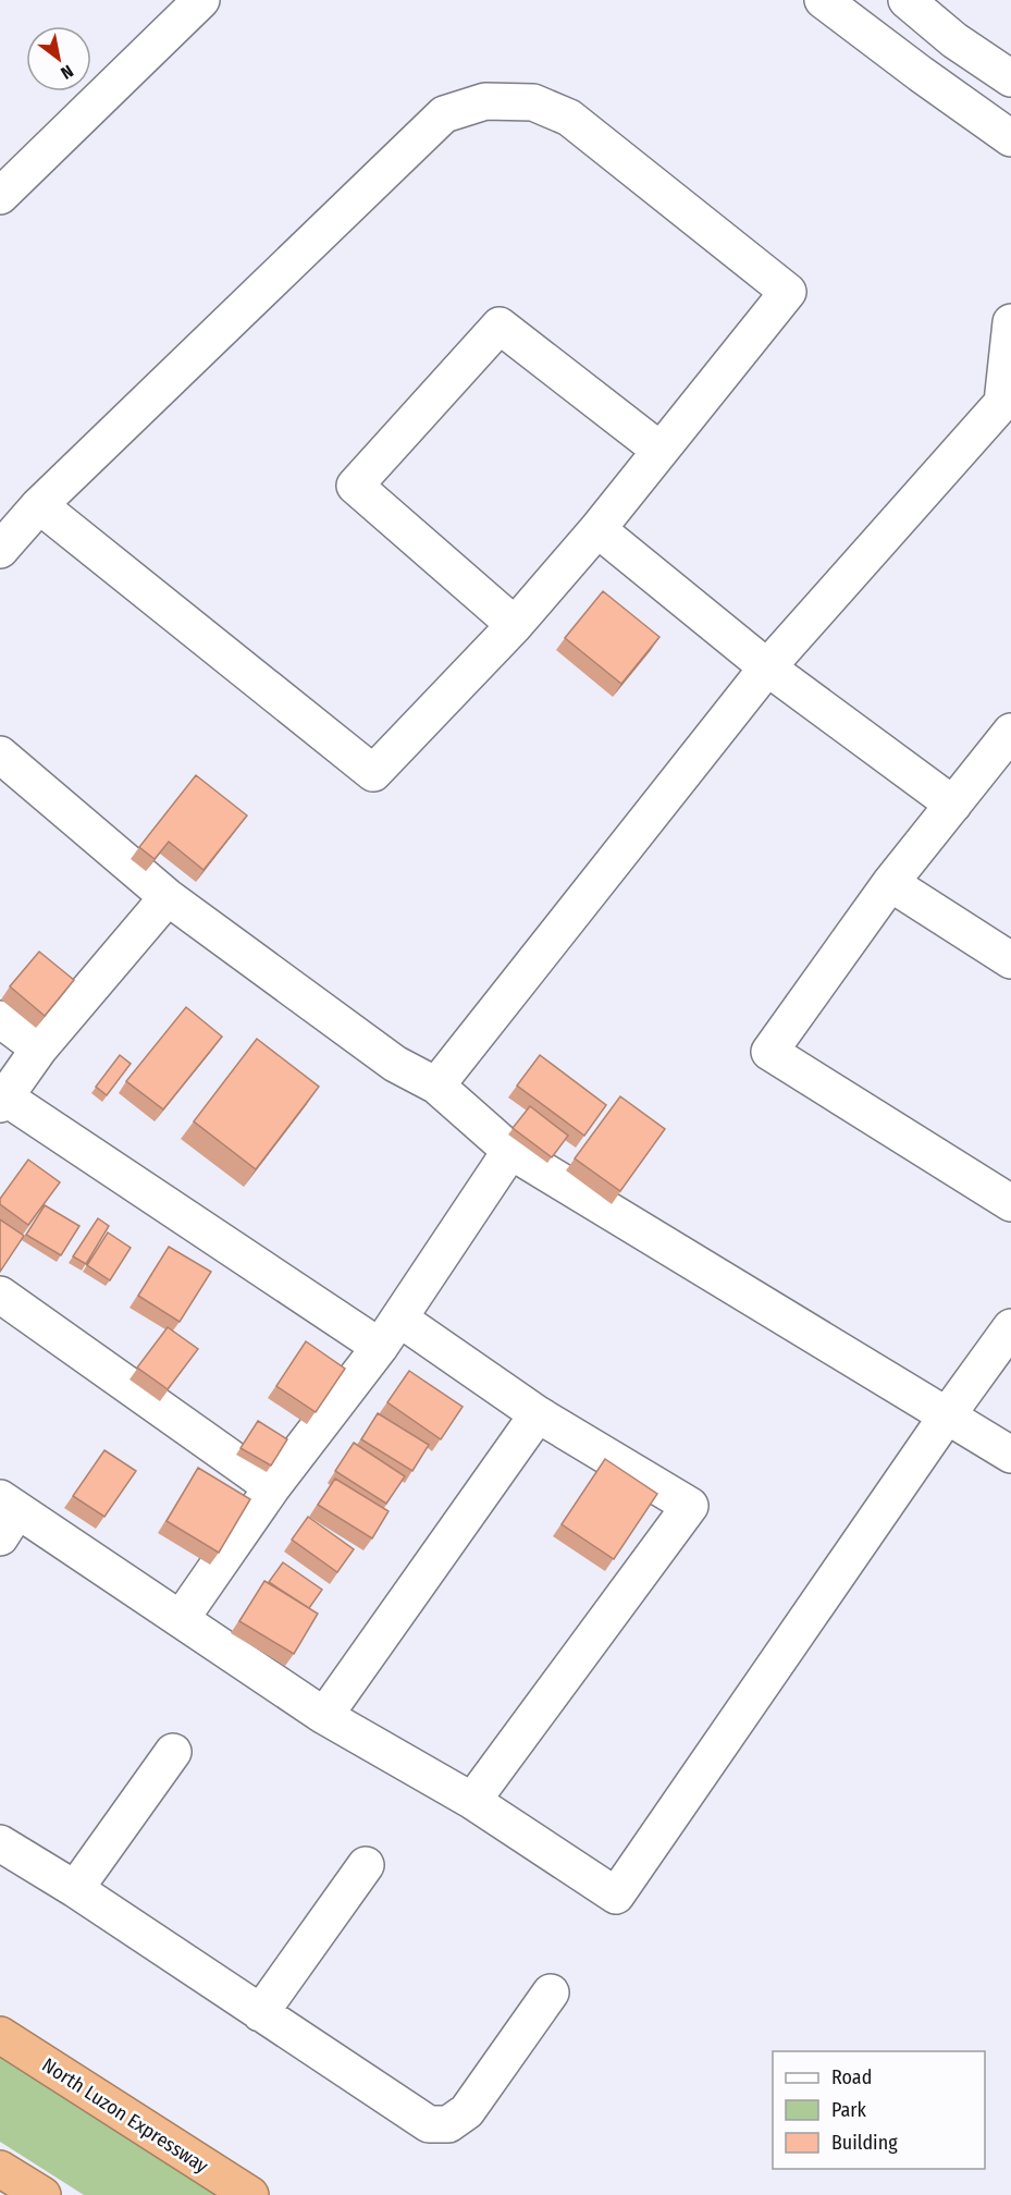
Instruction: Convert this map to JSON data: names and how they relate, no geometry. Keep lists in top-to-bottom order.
{
  "streets": {
    "highway": ["North Luzon Expressway"]
  },
  "legend": ["Road", "Park", "Building"],
  "north": "bottom right"
}
